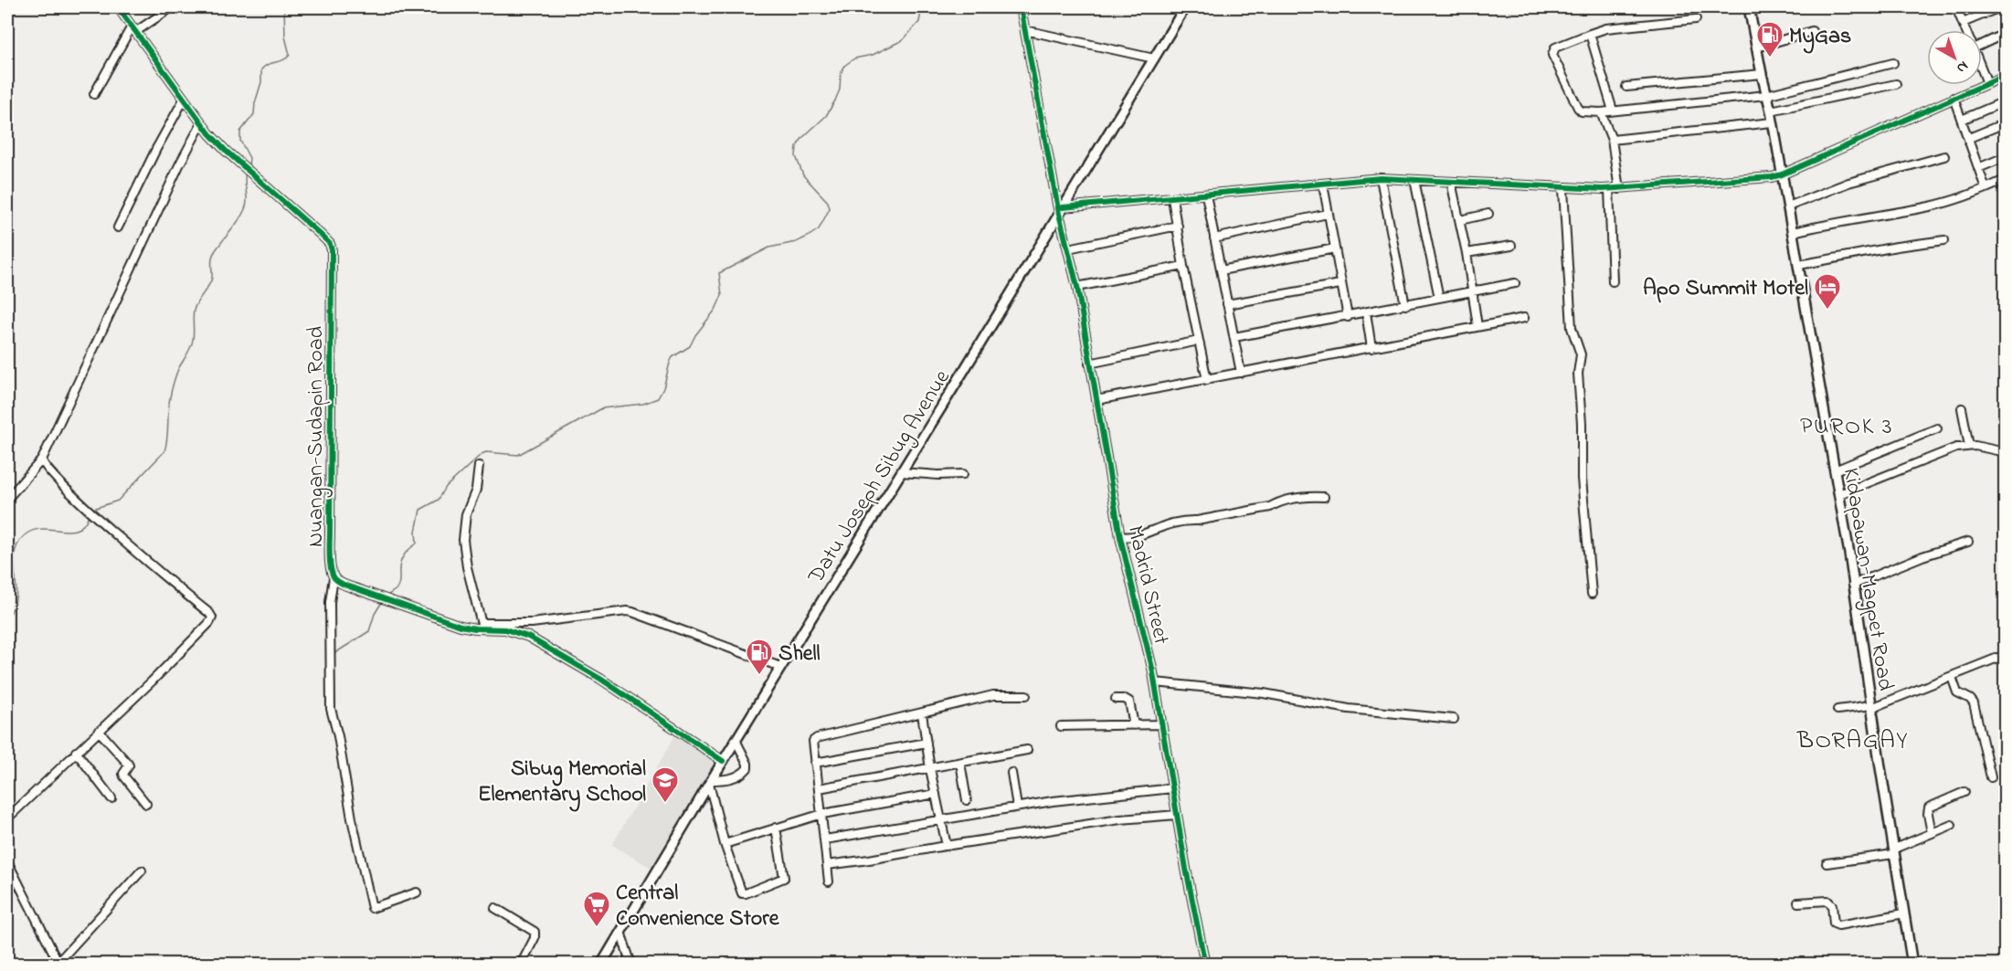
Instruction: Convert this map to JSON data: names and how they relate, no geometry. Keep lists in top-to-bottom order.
{
  "streets": {
    "main road": ["Datu Joseph Sibug Avenue", "Kidapawan-Magpet Road"],
    "street": ["Nuangan-Sudapin Road", "Madrid Street"]
  },
  "crossings": [
    ["Nuangan-Sudapin Road", "Datu Joseph Sibug Avenue"],
    ["Datu Joseph Sibug Avenue", "Madrid Street"]
  ],
  "districts": ["PUROK 3", "BORAGAY"],
  "places": {
    "fuel station": ["MyGas", "Shell"],
    "hotel": ["Apo Summit Motel"],
    "school or university": ["Sibug Memorial Elementary School"],
    "supermarket": ["Central Convenience Store"]
  },
  "north": "bottom right"
}
